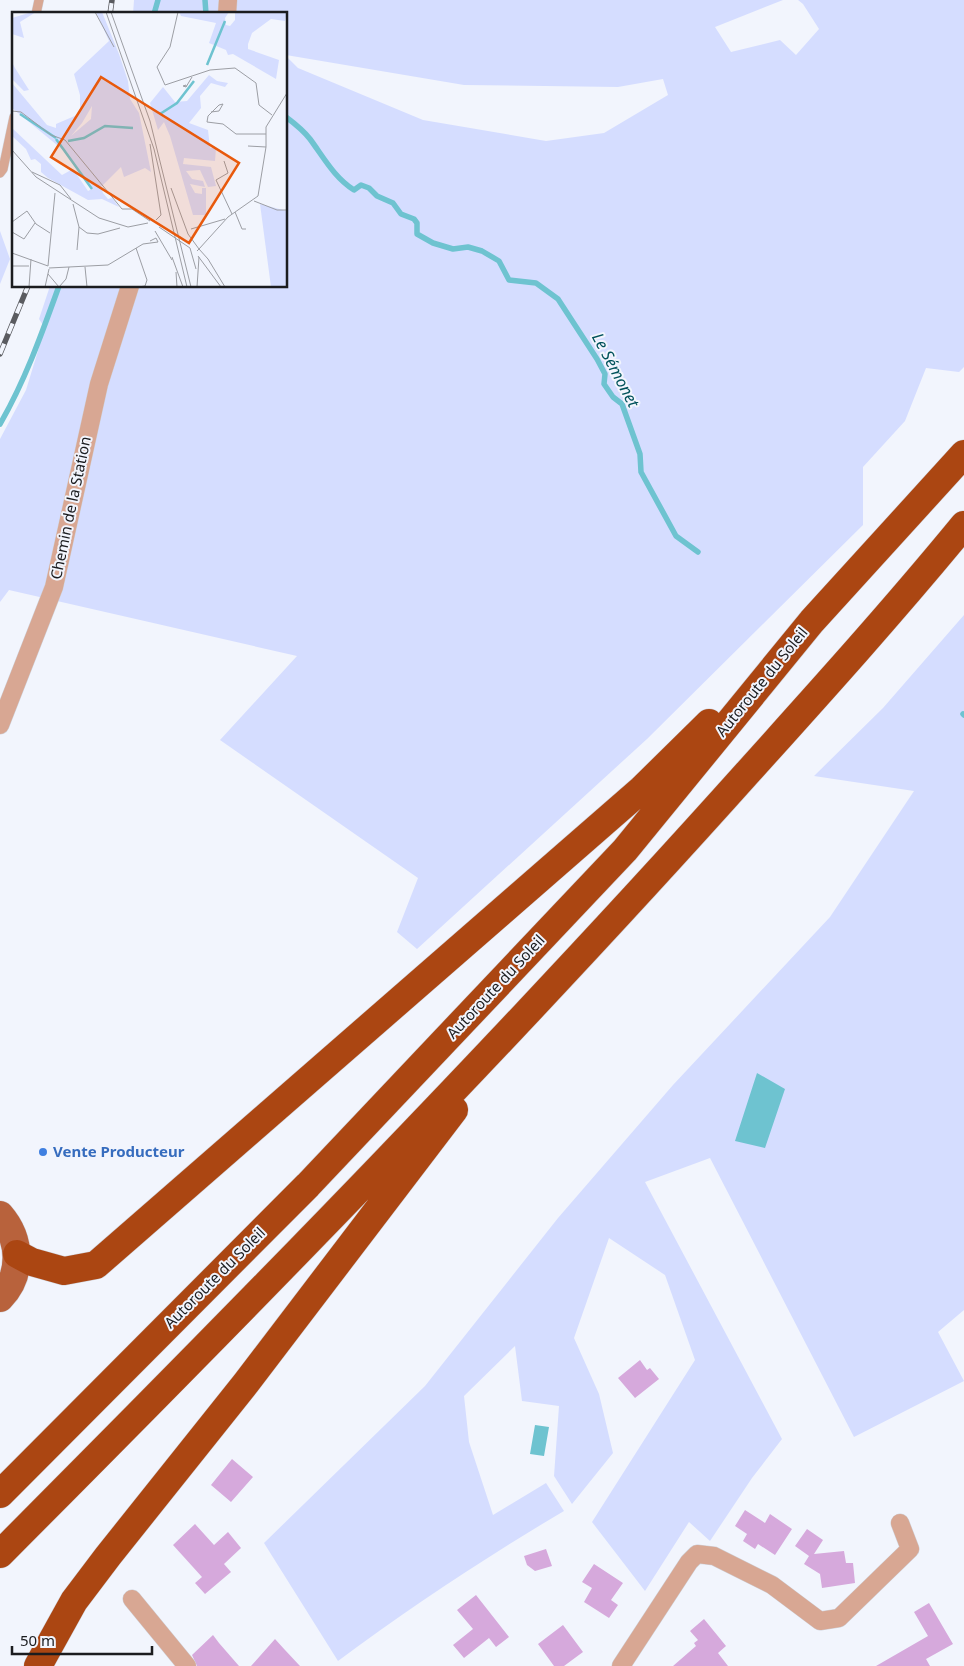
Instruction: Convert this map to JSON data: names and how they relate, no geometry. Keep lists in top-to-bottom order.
{
  "streets": {
    "highway": ["Autoroute du Soleil"],
    "street": ["Chemin de la Station"]
  },
  "water": ["Le Sémonet"],
  "places": ["Vente Producteur"],
  "scale_bar": "50 m"
}
